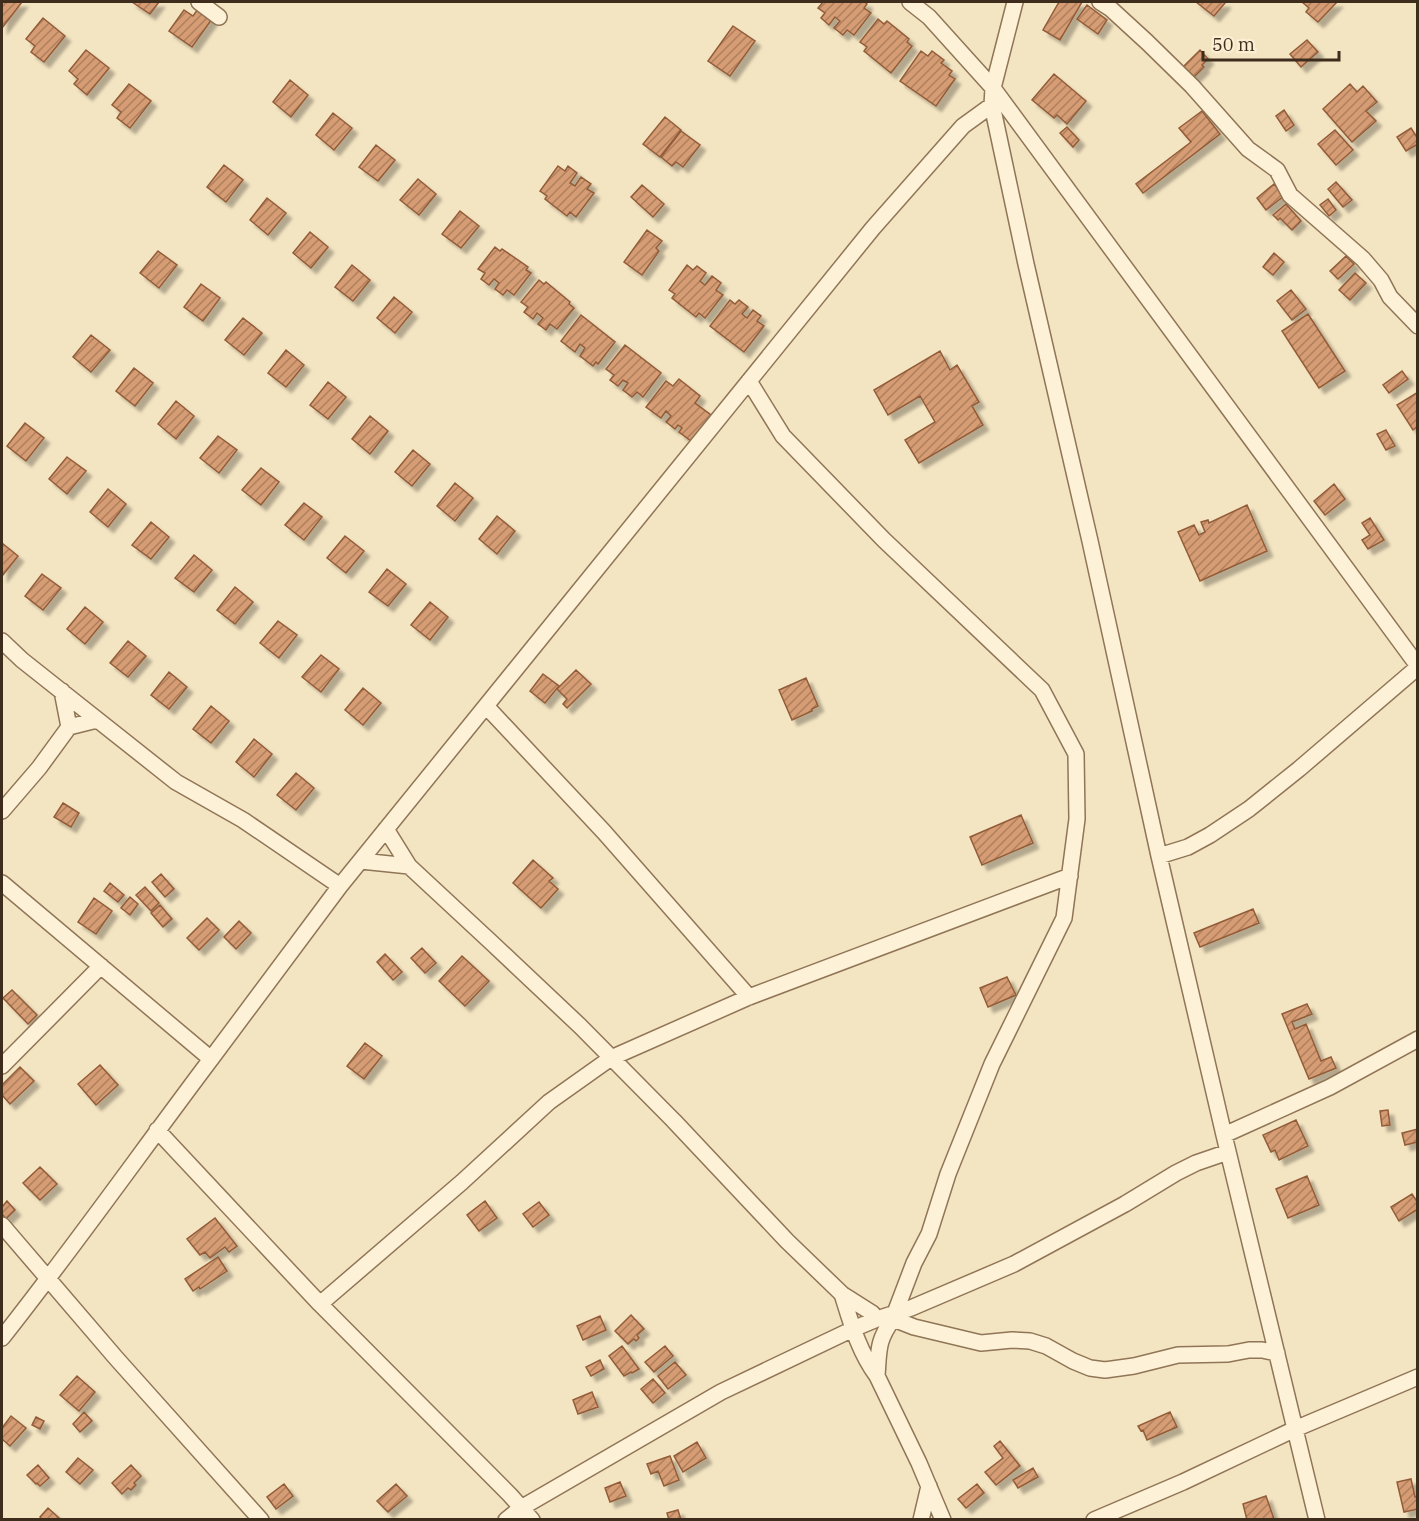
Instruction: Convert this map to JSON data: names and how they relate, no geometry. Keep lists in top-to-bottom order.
{
  "scale_bar": "50 m"
}
